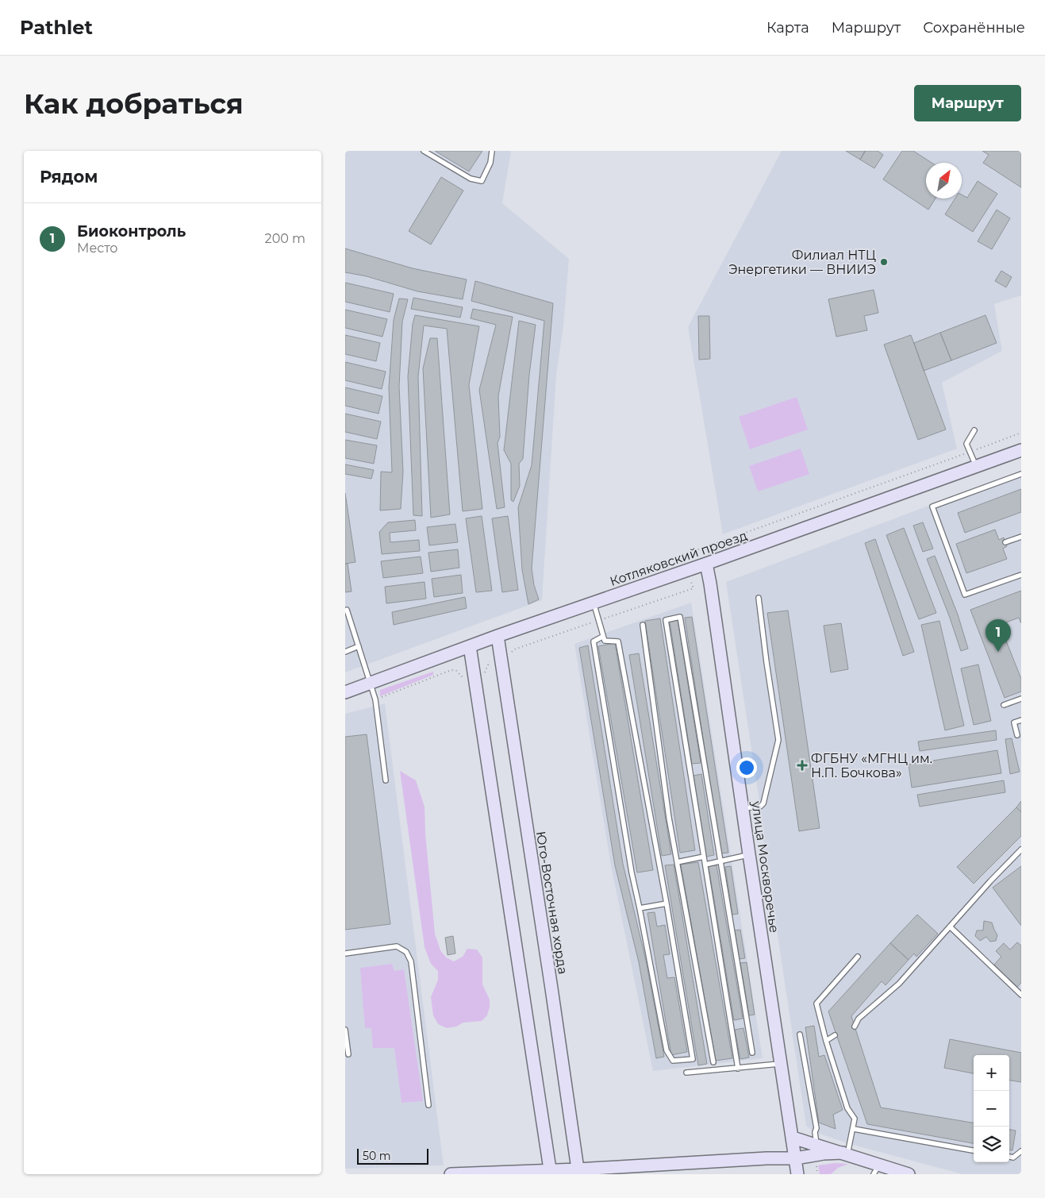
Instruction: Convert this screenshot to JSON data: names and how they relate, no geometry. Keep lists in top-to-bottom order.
{
  "streets": {
    "main road": ["Котляковский проезд", "улица Москворечье", "Юго-Восточная хорда"]
  },
  "crossings": [
    ["Котляковский проезд", "улица Москворечье"],
    ["Котляковский проезд", "Юго-Восточная хорда"]
  ],
  "places": {
    "other": ["Филиал НТЦ Энергетики — ВНИИЭ"],
    "health": ["ФГБНУ «МГНЦ им. Н.П. Бочкова»"]
  },
  "scale_bar": "50 m",
  "north": "top right",
  "page": {
    "header": "Pathlet",
    "nav": ["Карта", "Маршрут", "Сохранённые"],
    "buttons": "Маршрут",
    "title": "Как добраться",
    "heading": "Рядом",
    "list": [
      {
        "mark": "1",
        "name": "Биоконтроль",
        "note": "Место",
        "value": "200 m"
      }
    ],
    "pins": "1",
    "map_buttons": ["+", "−"],
    "scale": "50 m"
  }
}
